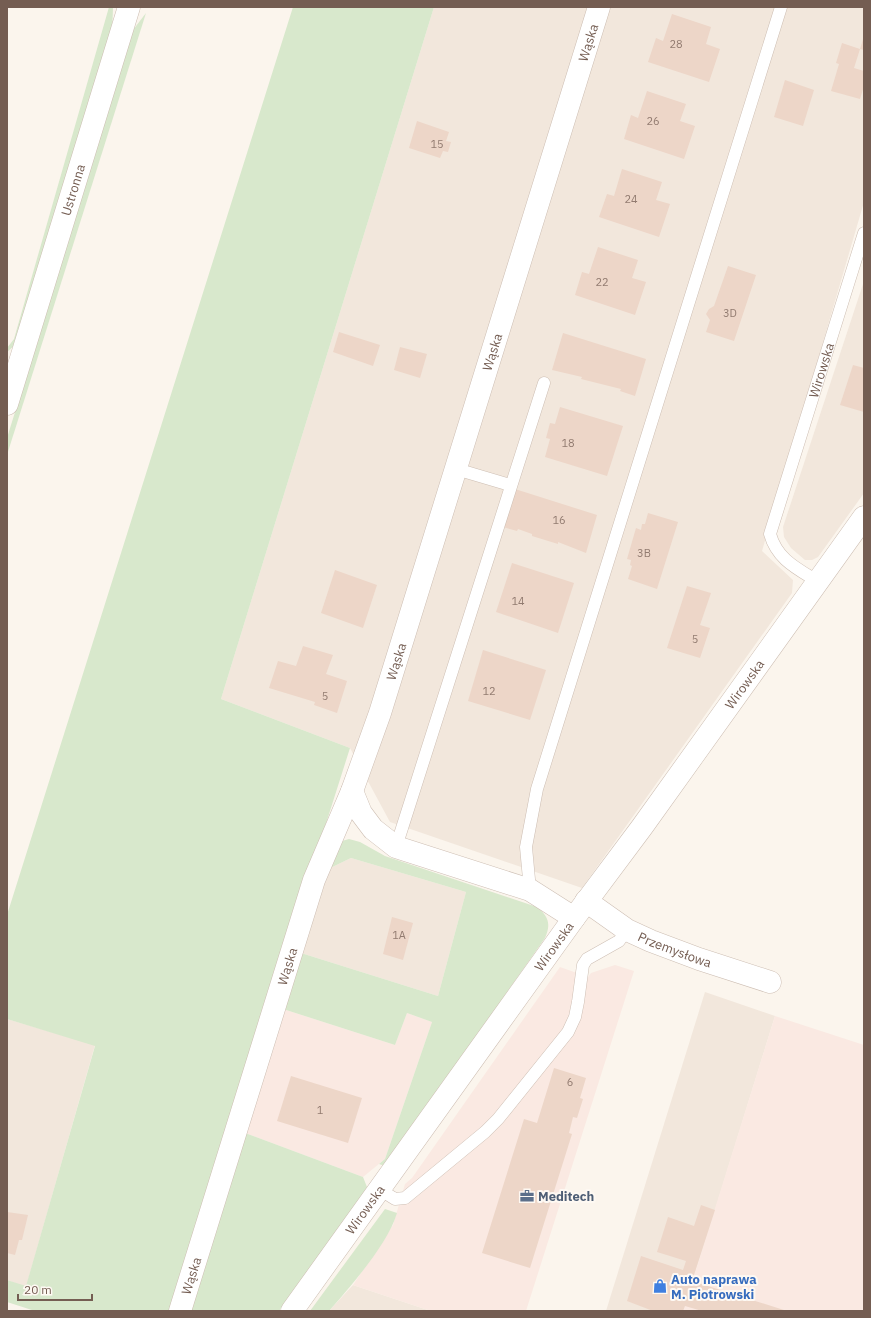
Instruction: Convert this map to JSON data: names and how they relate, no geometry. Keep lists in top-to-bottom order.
{
  "streets": {
    "street": [
      "Wąska",
      "Ustronna",
      "Wirowska",
      "Przemysłowa"
    ]
  },
  "crossings": [
    ["Wirowska", "Przemysłowa"]
  ],
  "places": {
    "office": ["Meditech"],
    "shop": ["Auto naprawa M. Piotrowski"]
  },
  "house_numbers": [
    "28",
    "26",
    "15",
    "24",
    "22",
    "3D",
    "18",
    "16",
    "3B",
    "14",
    "5",
    "12",
    "5",
    "1A",
    "6",
    "1"
  ],
  "scale_bar": "20 m"
}
